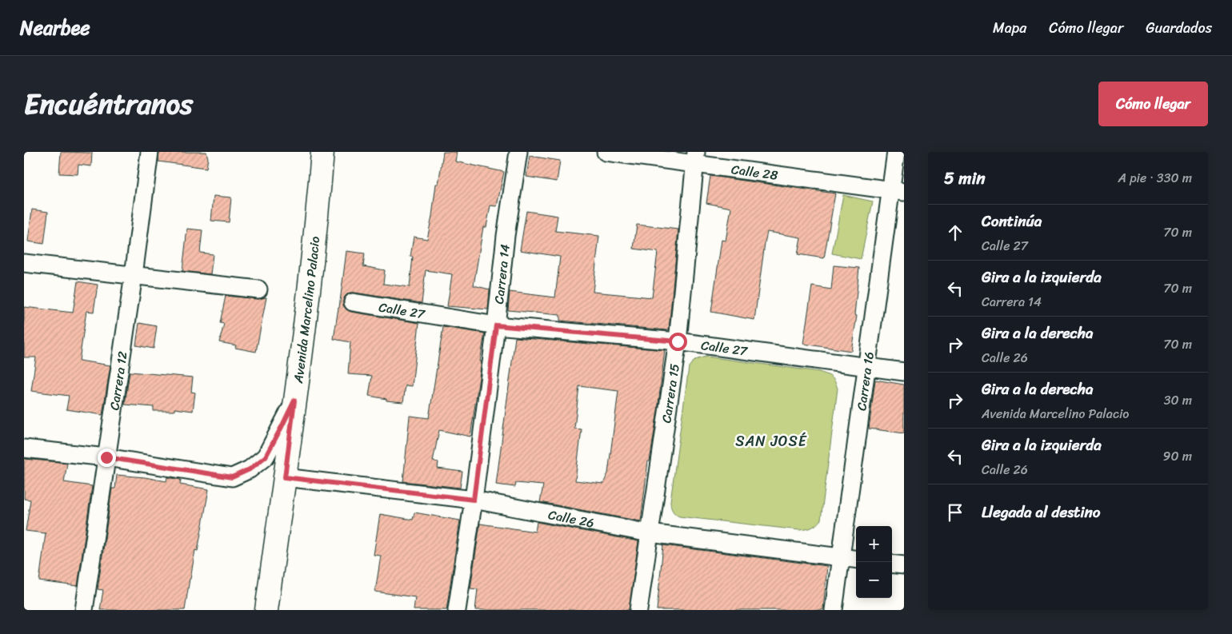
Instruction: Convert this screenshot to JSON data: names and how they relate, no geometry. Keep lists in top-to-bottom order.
{
  "streets": {
    "main road": ["Avenida Marcelino Palacio"],
    "street": [
      "Calle 28",
      "Carrera 14",
      "Calle 27",
      "Carrera 12",
      "Carrera 16",
      "Carrera 15",
      "Calle 26"
    ]
  },
  "crossings": [
    ["Calle 28", "Carrera 16"],
    ["Calle 28", "Carrera 15"],
    ["Carrera 14", "Calle 27"],
    ["Carrera 14", "Calle 26"],
    ["Avenida Marcelino Palacio", "Calle 26"],
    ["Calle 27", "Carrera 16"],
    ["Calle 27", "Carrera 15"],
    ["Carrera 16", "Calle 26"],
    ["Carrera 15", "Calle 26"]
  ],
  "districts": ["SAN JOSÉ"],
  "page": {
    "header": "Nearbee",
    "nav": ["Mapa", "Cómo llegar", "Guardados"],
    "title": "Encuéntranos",
    "buttons": "Cómo llegar",
    "heading": ["5 min", "A pie · 330 m"],
    "list": [
      ["Continúa", "Calle 27", "70 m"],
      ["Gira a la izquierda", "Carrera 14", "70 m"],
      ["Gira a la derecha", "Calle 26", "70 m"],
      ["Gira a la derecha", "Avenida Marcelino Palacio", "30 m"],
      ["Gira a la izquierda", "Calle 26", "90 m"],
      "Llegada al destino"
    ],
    "map_buttons": ["+", "−"]
  }
}
